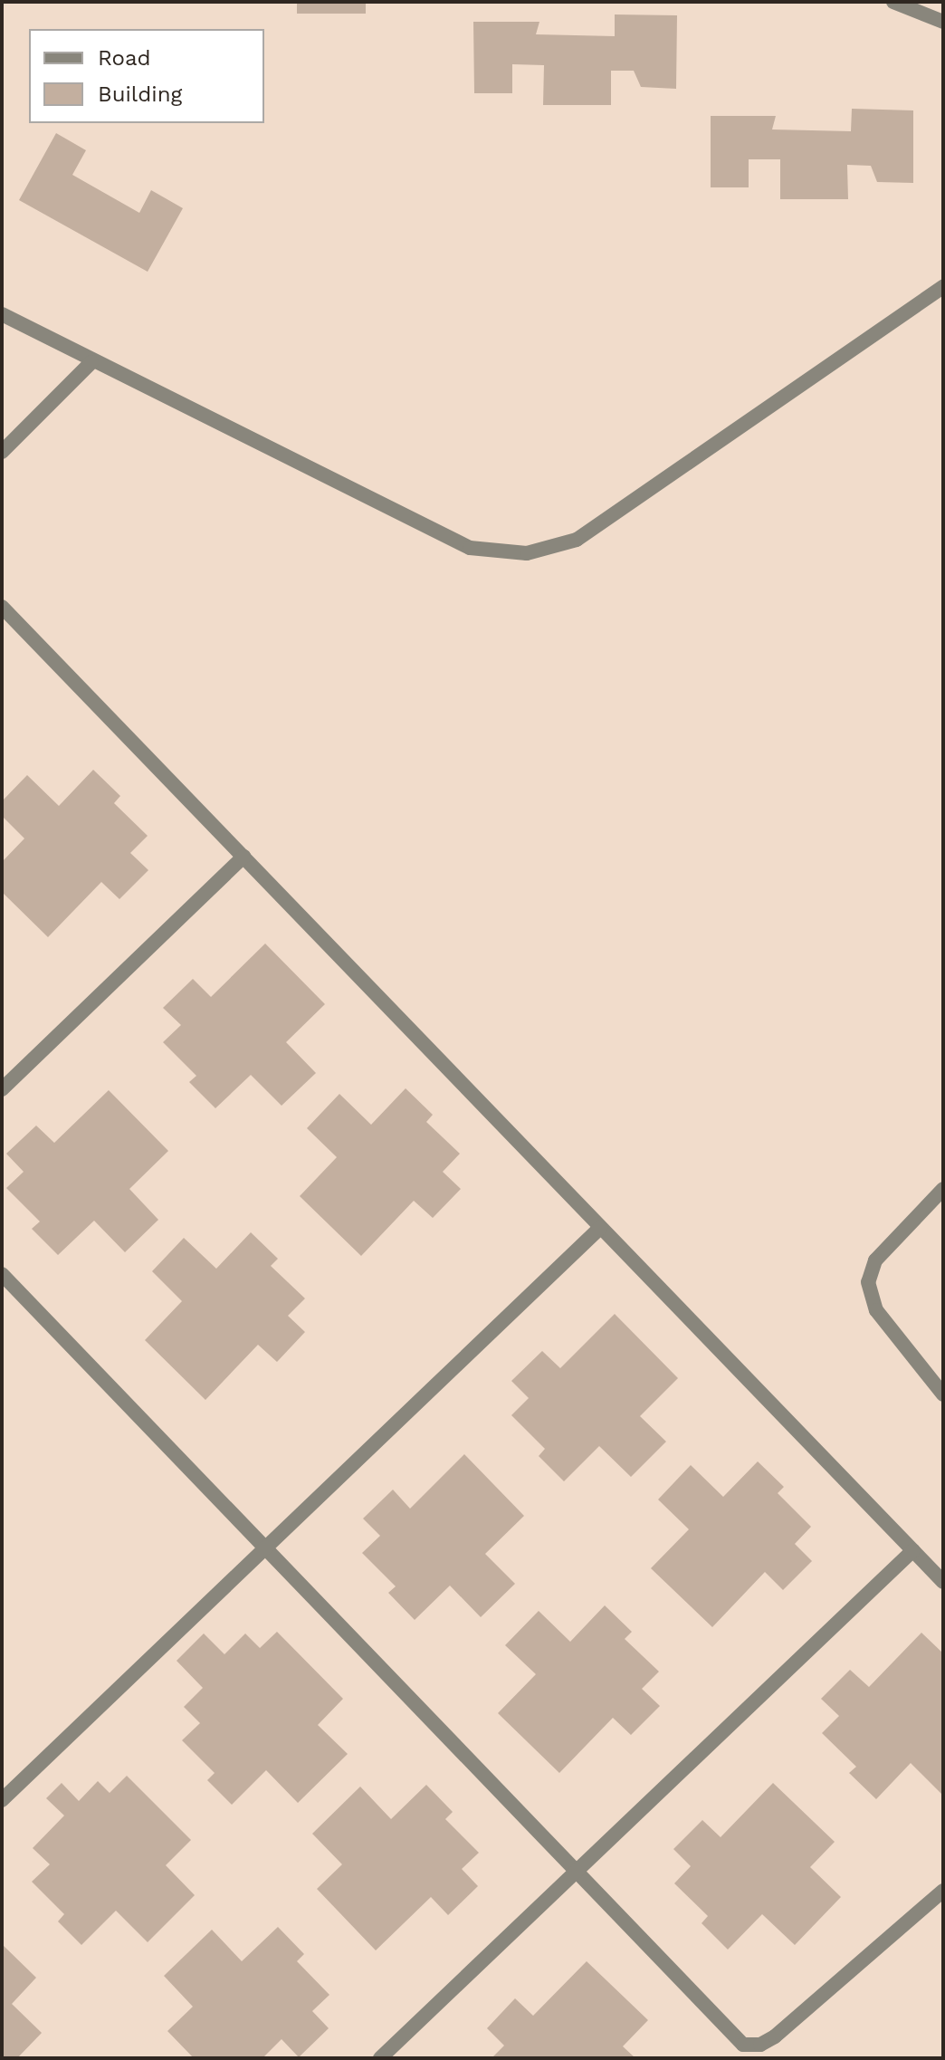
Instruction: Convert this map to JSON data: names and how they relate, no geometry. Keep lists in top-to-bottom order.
{
  "legend": ["Road", "Building"]
}
